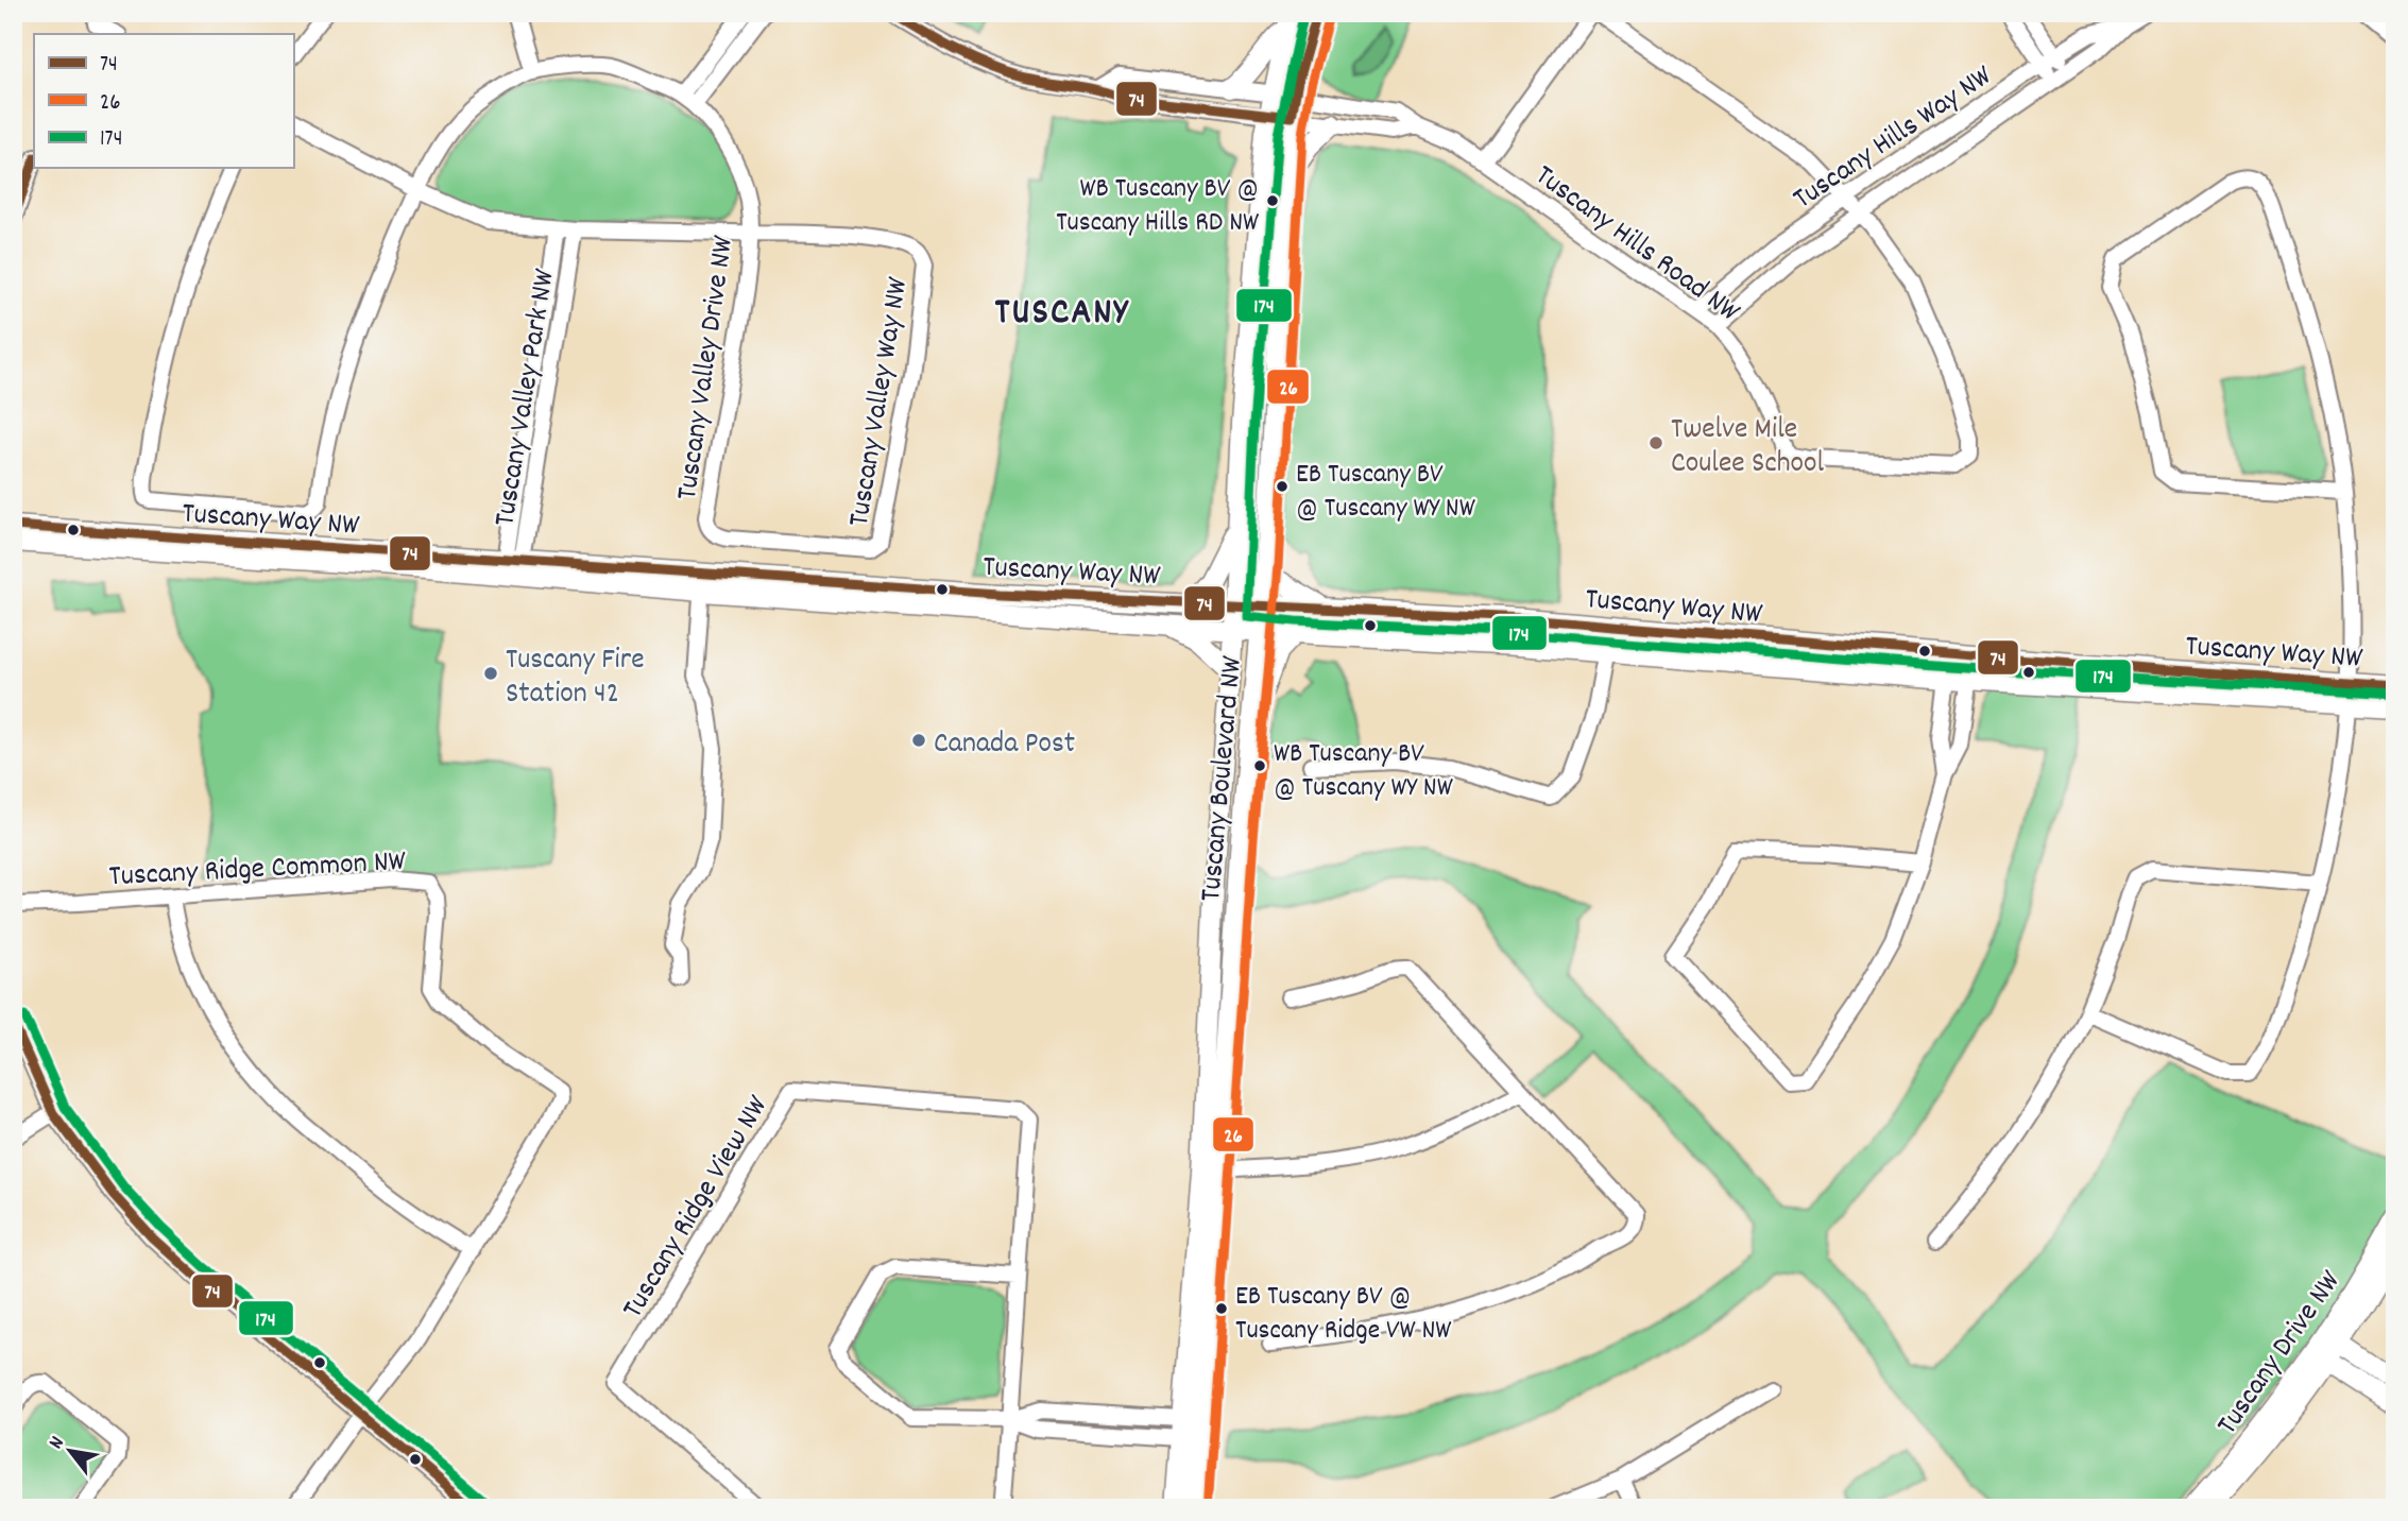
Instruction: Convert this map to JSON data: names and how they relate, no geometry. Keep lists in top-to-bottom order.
{
  "streets": {
    "street": [
      "Tuscany Hills Way NW",
      "Tuscany Hills Road NW",
      "Tuscany Valley Drive NW",
      "Tuscany Valley Park NW",
      "Tuscany Valley Way NW",
      "Tuscany Way NW",
      "Tuscany Boulevard NW",
      "Tuscany Ridge Common NW",
      "Tuscany Ridge View NW",
      "Tuscany Drive NW"
    ]
  },
  "crossings": [
    ["Tuscany Hills Way NW", "Tuscany Hills Road NW"],
    ["Tuscany Hills Road NW", "Tuscany Boulevard NW"],
    ["Tuscany Valley Drive NW", "Tuscany Valley Way NW"],
    ["Tuscany Valley Park NW", "Tuscany Valley Way NW"],
    ["Tuscany Valley Park NW", "Tuscany Way NW"],
    ["Tuscany Way NW", "Tuscany Boulevard NW"]
  ],
  "districts": ["TUSCANY"],
  "places": [
    "WB Tuscany BV @ Tuscany Hills RD NW",
    "Twelve Mile Coulee School",
    "EB Tuscany BV @ Tuscany WY NW",
    "Tuscany Fire Station 42",
    "Canada Post",
    "WB Tuscany BV @ Tuscany WY NW",
    "EB Tuscany BV @ Tuscany Ridge VW NW"
  ],
  "lines": ["transit line 74", "transit line 26", "transit line 174"],
  "legend": ["74", "26", "174"],
  "north": "top left"
}
